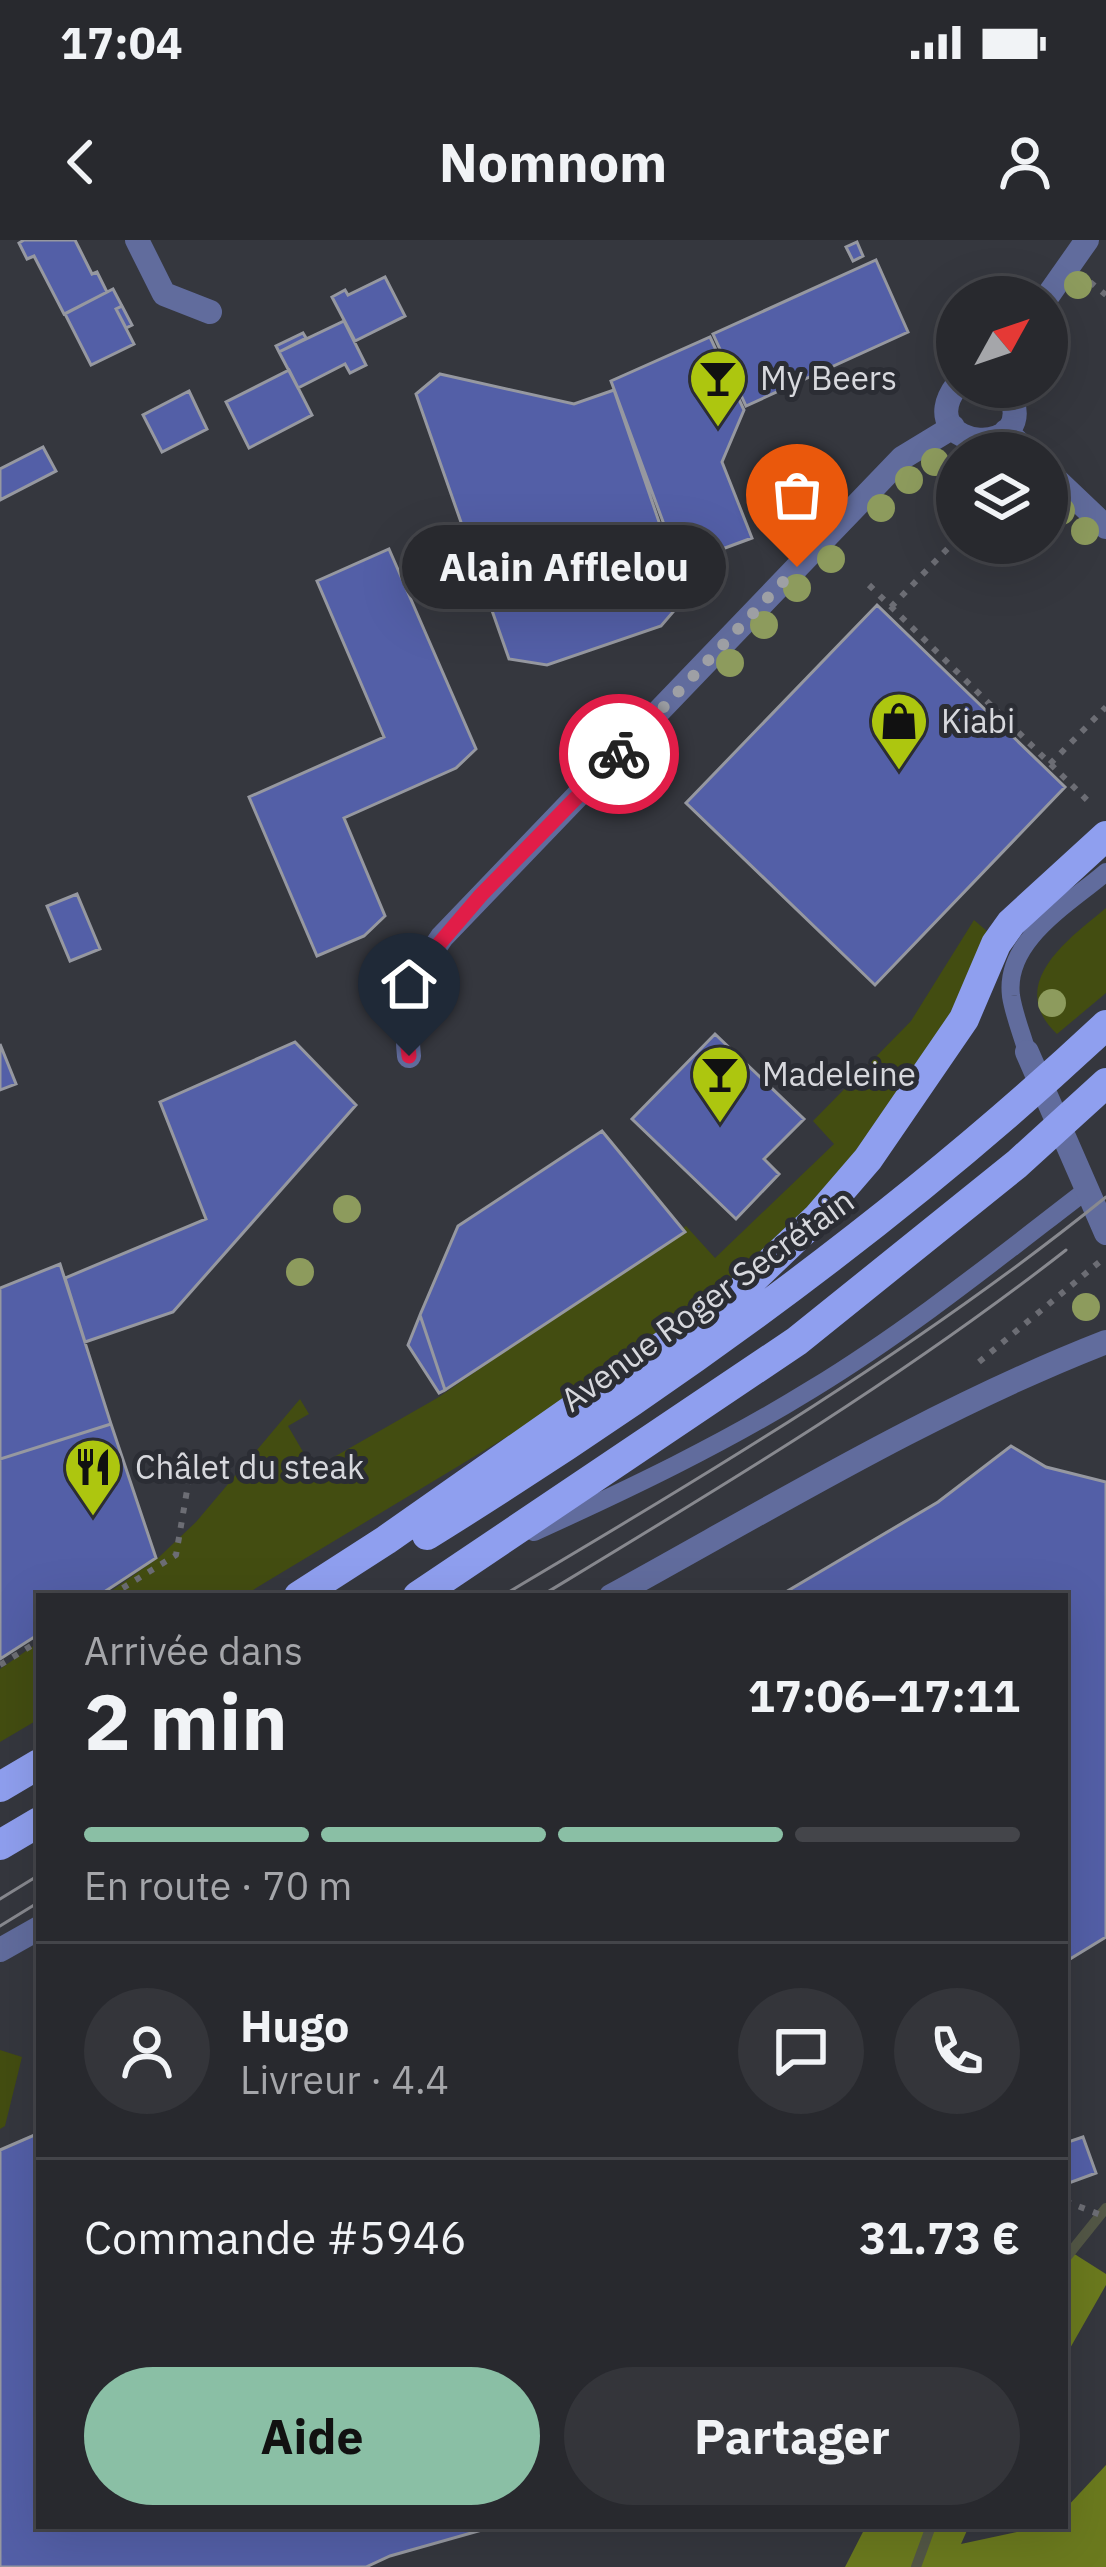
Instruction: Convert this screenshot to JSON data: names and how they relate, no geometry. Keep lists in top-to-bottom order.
{
  "streets": {
    "main road": ["Avenue Roger Secrétain"]
  },
  "places": {
    "bar": ["My Beers", "Madeleine"],
    "other": ["Alain Afflelou"],
    "shop": ["Kiabi"],
    "restaurant": ["Châlet du steak"]
  },
  "north": "top right",
  "page": {
    "status": "17:04",
    "header": "Nomnom",
    "bubble": "Alain Afflelou",
    "heading": ["2 min", "Arrivée dans", "17:06–17:11"],
    "panel": [
      "Hugo",
      "Livreur · 4.4",
      "Commande #5946",
      "31.73 €"
    ],
    "bar": "En route · 70 m",
    "buttons": ["Aide", "Partager"]
  }
}
